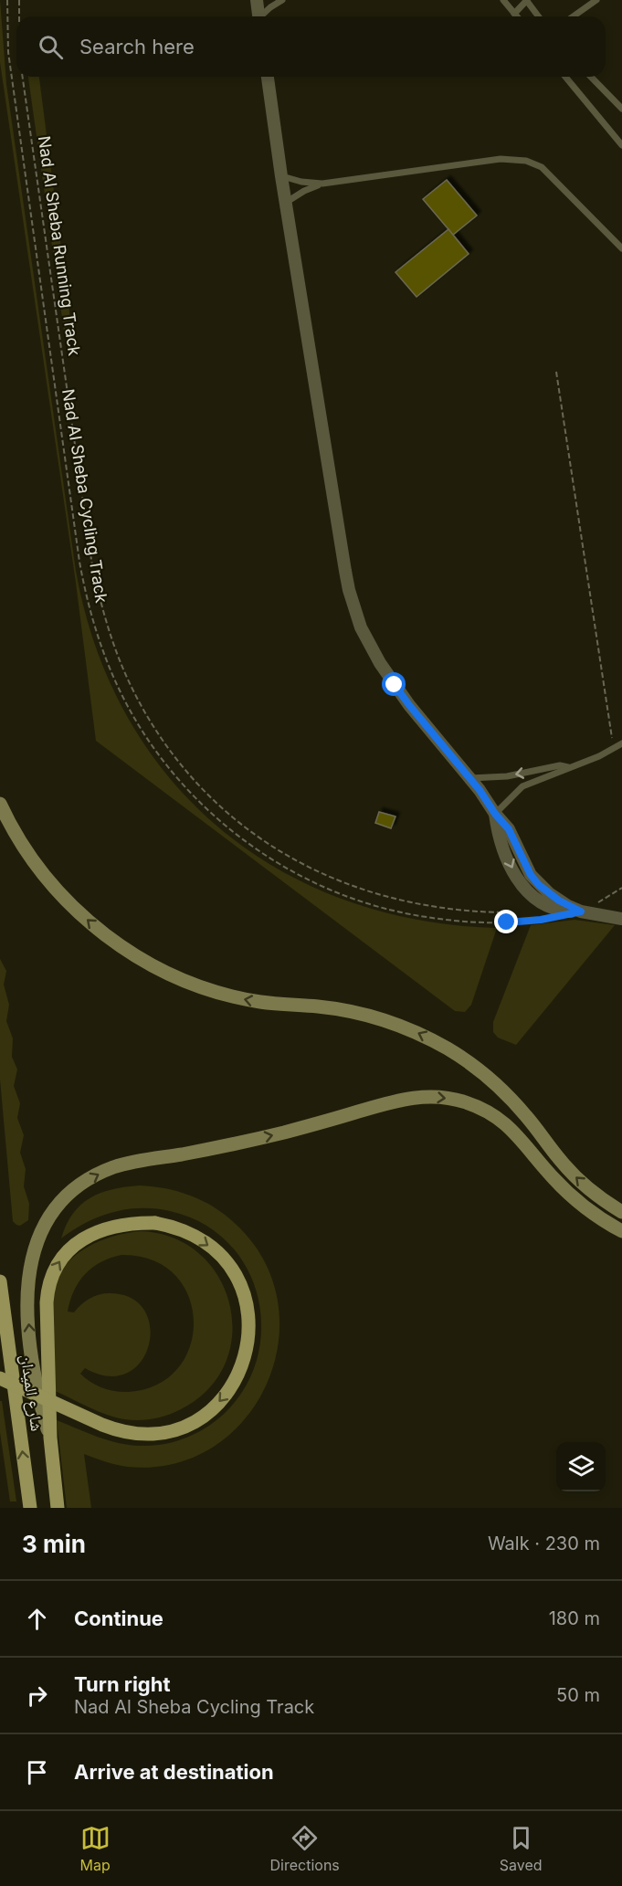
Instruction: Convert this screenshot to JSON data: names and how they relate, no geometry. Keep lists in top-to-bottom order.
{
  "streets": {
    "main road": ["شارع الميدان"],
    "path": ["Nad Al Sheba Running Track", "Nad Al Sheba Cycling Track"]
  },
  "one_way": ["شارع الميدان"],
  "page": {
    "search": "Search here",
    "heading": ["3 min", "Walk · 230 m"],
    "list": [
      ["Continue", "180 m"],
      ["Turn right", "Nad Al Sheba Cycling Track", "50 m"],
      "Arrive at destination"
    ],
    "nav": ["Map", "Directions", "Saved"]
  }
}
